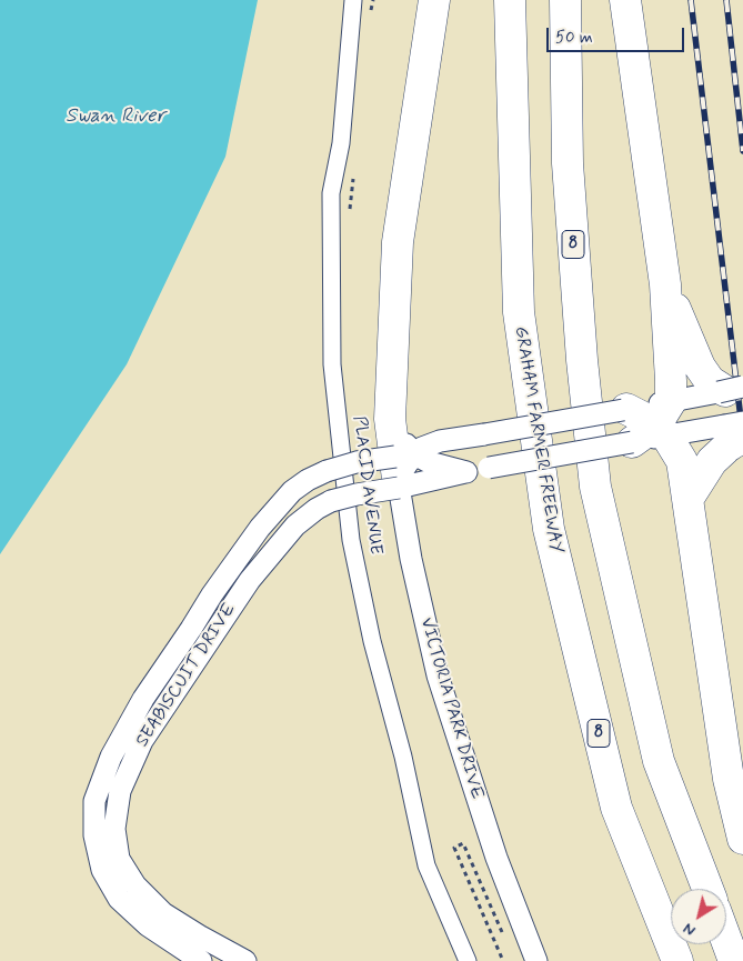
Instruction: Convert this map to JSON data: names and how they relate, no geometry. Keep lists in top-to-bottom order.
{
  "streets": {
    "highway": ["8", "GRAHAM FARMER FREEWAY"],
    "street": ["PLACID AVENUE", "SEABISCUIT DRIVE", "VICTORIA PARK DRIVE"]
  },
  "crossings": [
    ["SEABISCUIT DRIVE", "VICTORIA PARK DRIVE"]
  ],
  "water": ["Swan River"],
  "scale_bar": "50 m",
  "north": "bottom left"
}
